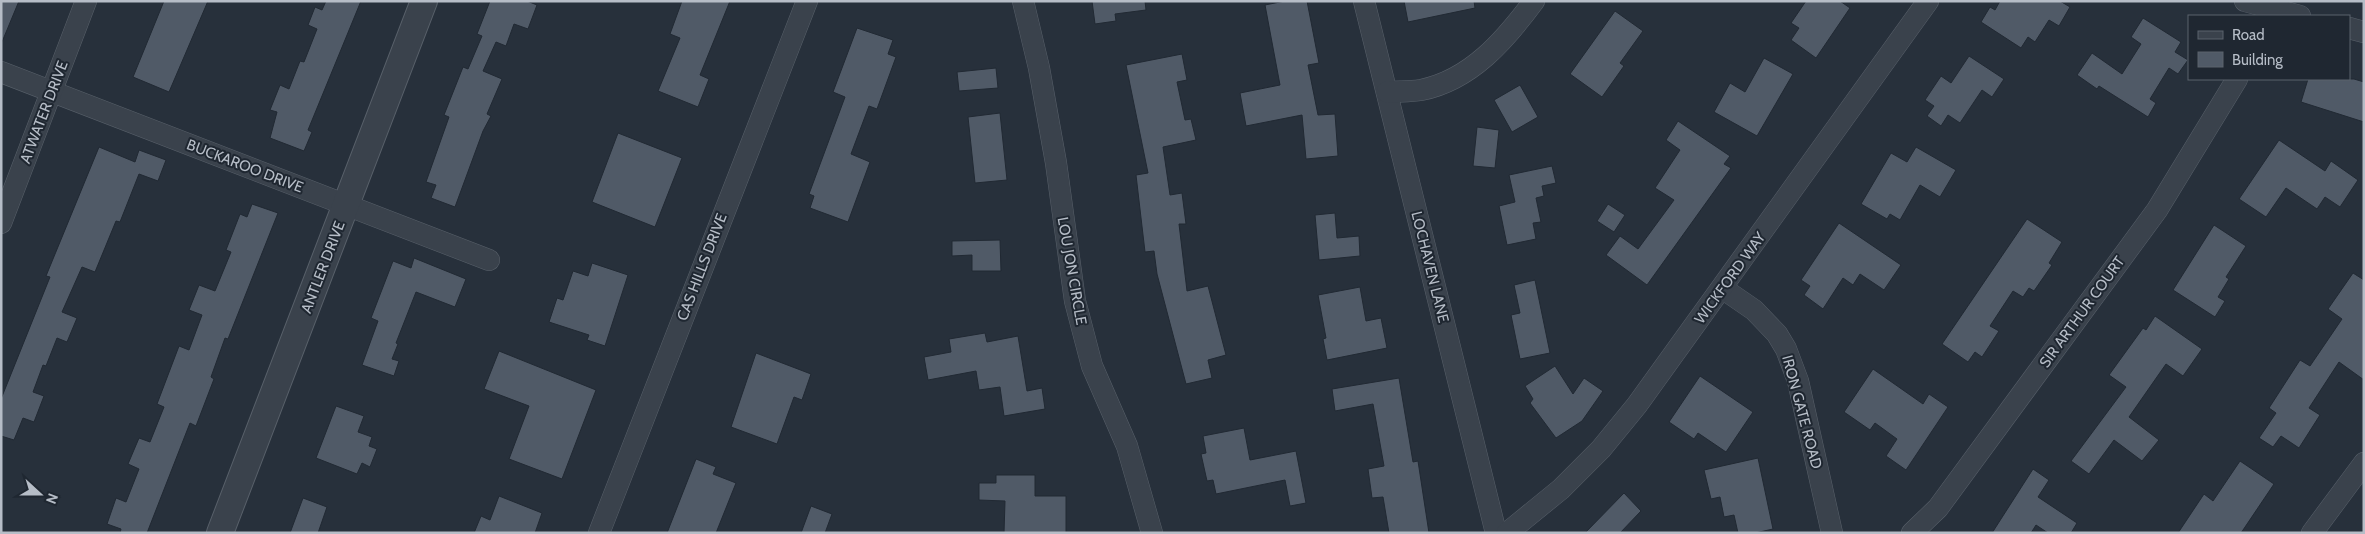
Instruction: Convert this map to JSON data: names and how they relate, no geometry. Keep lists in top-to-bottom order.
{
  "streets": {
    "street": [
      "ATWATER DRIVE",
      "BUCKAROO DRIVE",
      "ANTLER DRIVE",
      "CAS HILLS DRIVE",
      "LOCHAVEN LANE",
      "LOU JON CIRCLE",
      "WICKFORD WAY",
      "SIR ARTHUR COURT",
      "IRON GATE ROAD"
    ]
  },
  "crossings": [
    ["ATWATER DRIVE", "BUCKAROO DRIVE"],
    ["BUCKAROO DRIVE", "ANTLER DRIVE"],
    ["WICKFORD WAY", "IRON GATE ROAD"]
  ],
  "legend": ["Road", "Building"],
  "north": "right"
}
